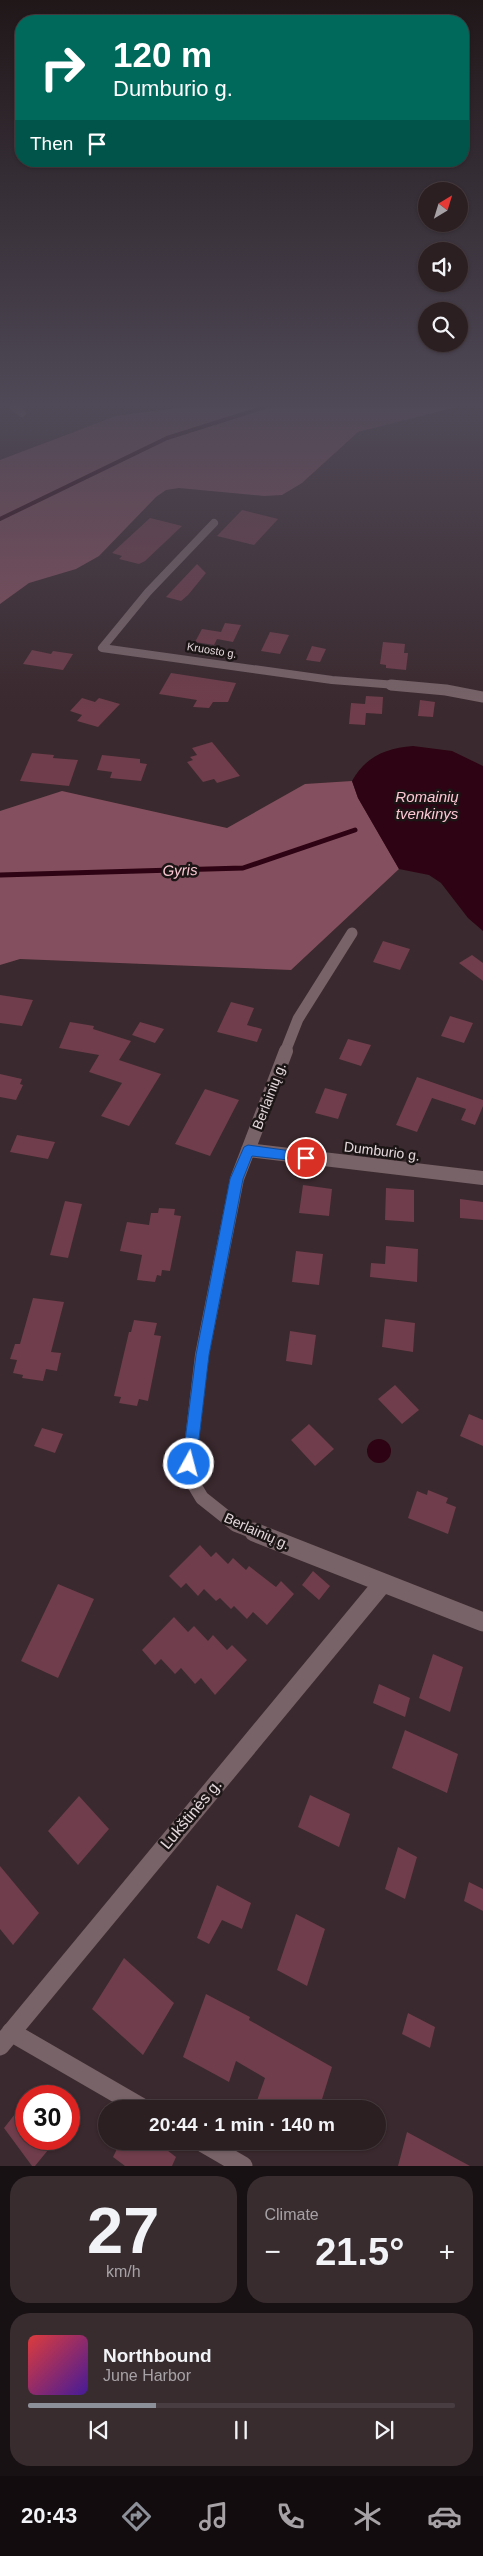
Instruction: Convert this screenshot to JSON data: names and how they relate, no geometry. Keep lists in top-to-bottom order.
{
  "streets": {
    "street": [
      "Kruosto g.",
      "Berlainių g.",
      "Dumburio g.",
      "Lukštinės g."
    ]
  },
  "crossings": [
    ["Berlainių g.", "Dumburio g."],
    ["Berlainių g.", "Lukštinės g."]
  ],
  "water": ["Romainių tvenkinys", "Gyris"],
  "north": "top right",
  "page": {
    "turn": ["120 m", "Dumburio g."],
    "then": "Then",
    "limit": "30",
    "trip": "20:44 · 1 min · 140 m",
    "tile": [
      ["27", "km/h"],
      "Climate"
    ],
    "heat": ["−", "21.5°", "+"],
    "song": ["Northbound", "June Harbor"],
    "tabs": "20:43"
  }
}
